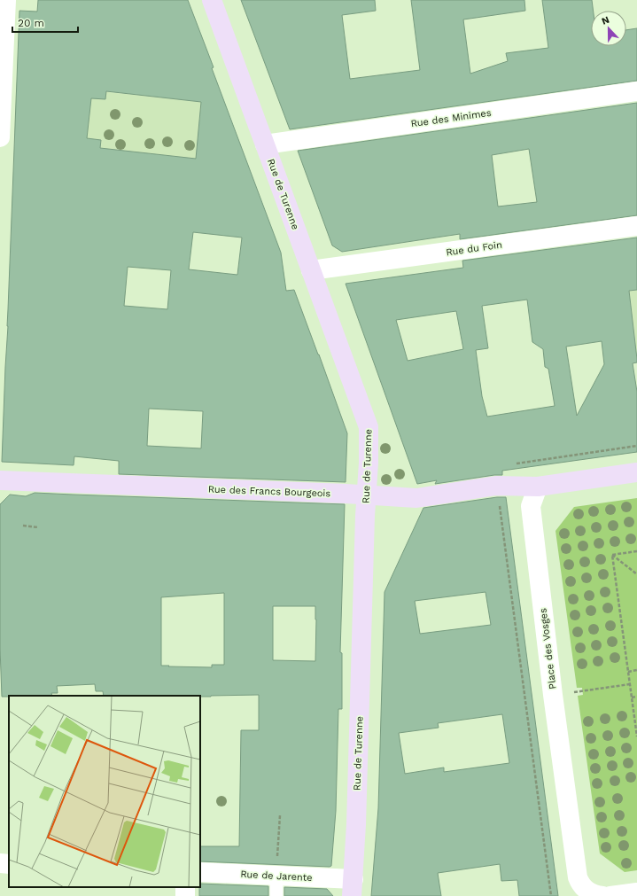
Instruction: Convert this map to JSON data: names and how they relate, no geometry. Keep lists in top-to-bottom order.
{
  "streets": {
    "street": [
      "Rue des Minimes",
      "Rue de Turenne",
      "Rue du Foin",
      "Rue des Francs Bourgeois",
      "Place des Vosges",
      "Rue de Jarente"
    ]
  },
  "crossings": [
    ["Rue des Minimes", "Rue de Turenne"],
    ["Rue de Turenne", "Rue du Foin"],
    ["Rue de Turenne", "Rue des Francs Bourgeois"],
    ["Rue de Turenne", "Rue de Jarente"],
    ["Rue des Francs Bourgeois", "Place des Vosges"]
  ],
  "scale_bar": "20 m",
  "north": "top"
}
